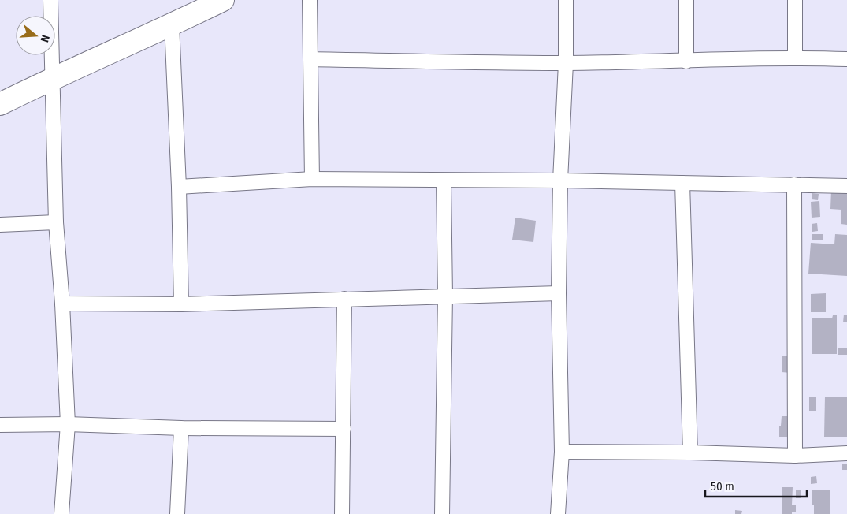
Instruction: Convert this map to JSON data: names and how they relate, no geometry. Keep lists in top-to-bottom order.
{
  "scale_bar": "50 m",
  "north": "right"
}
